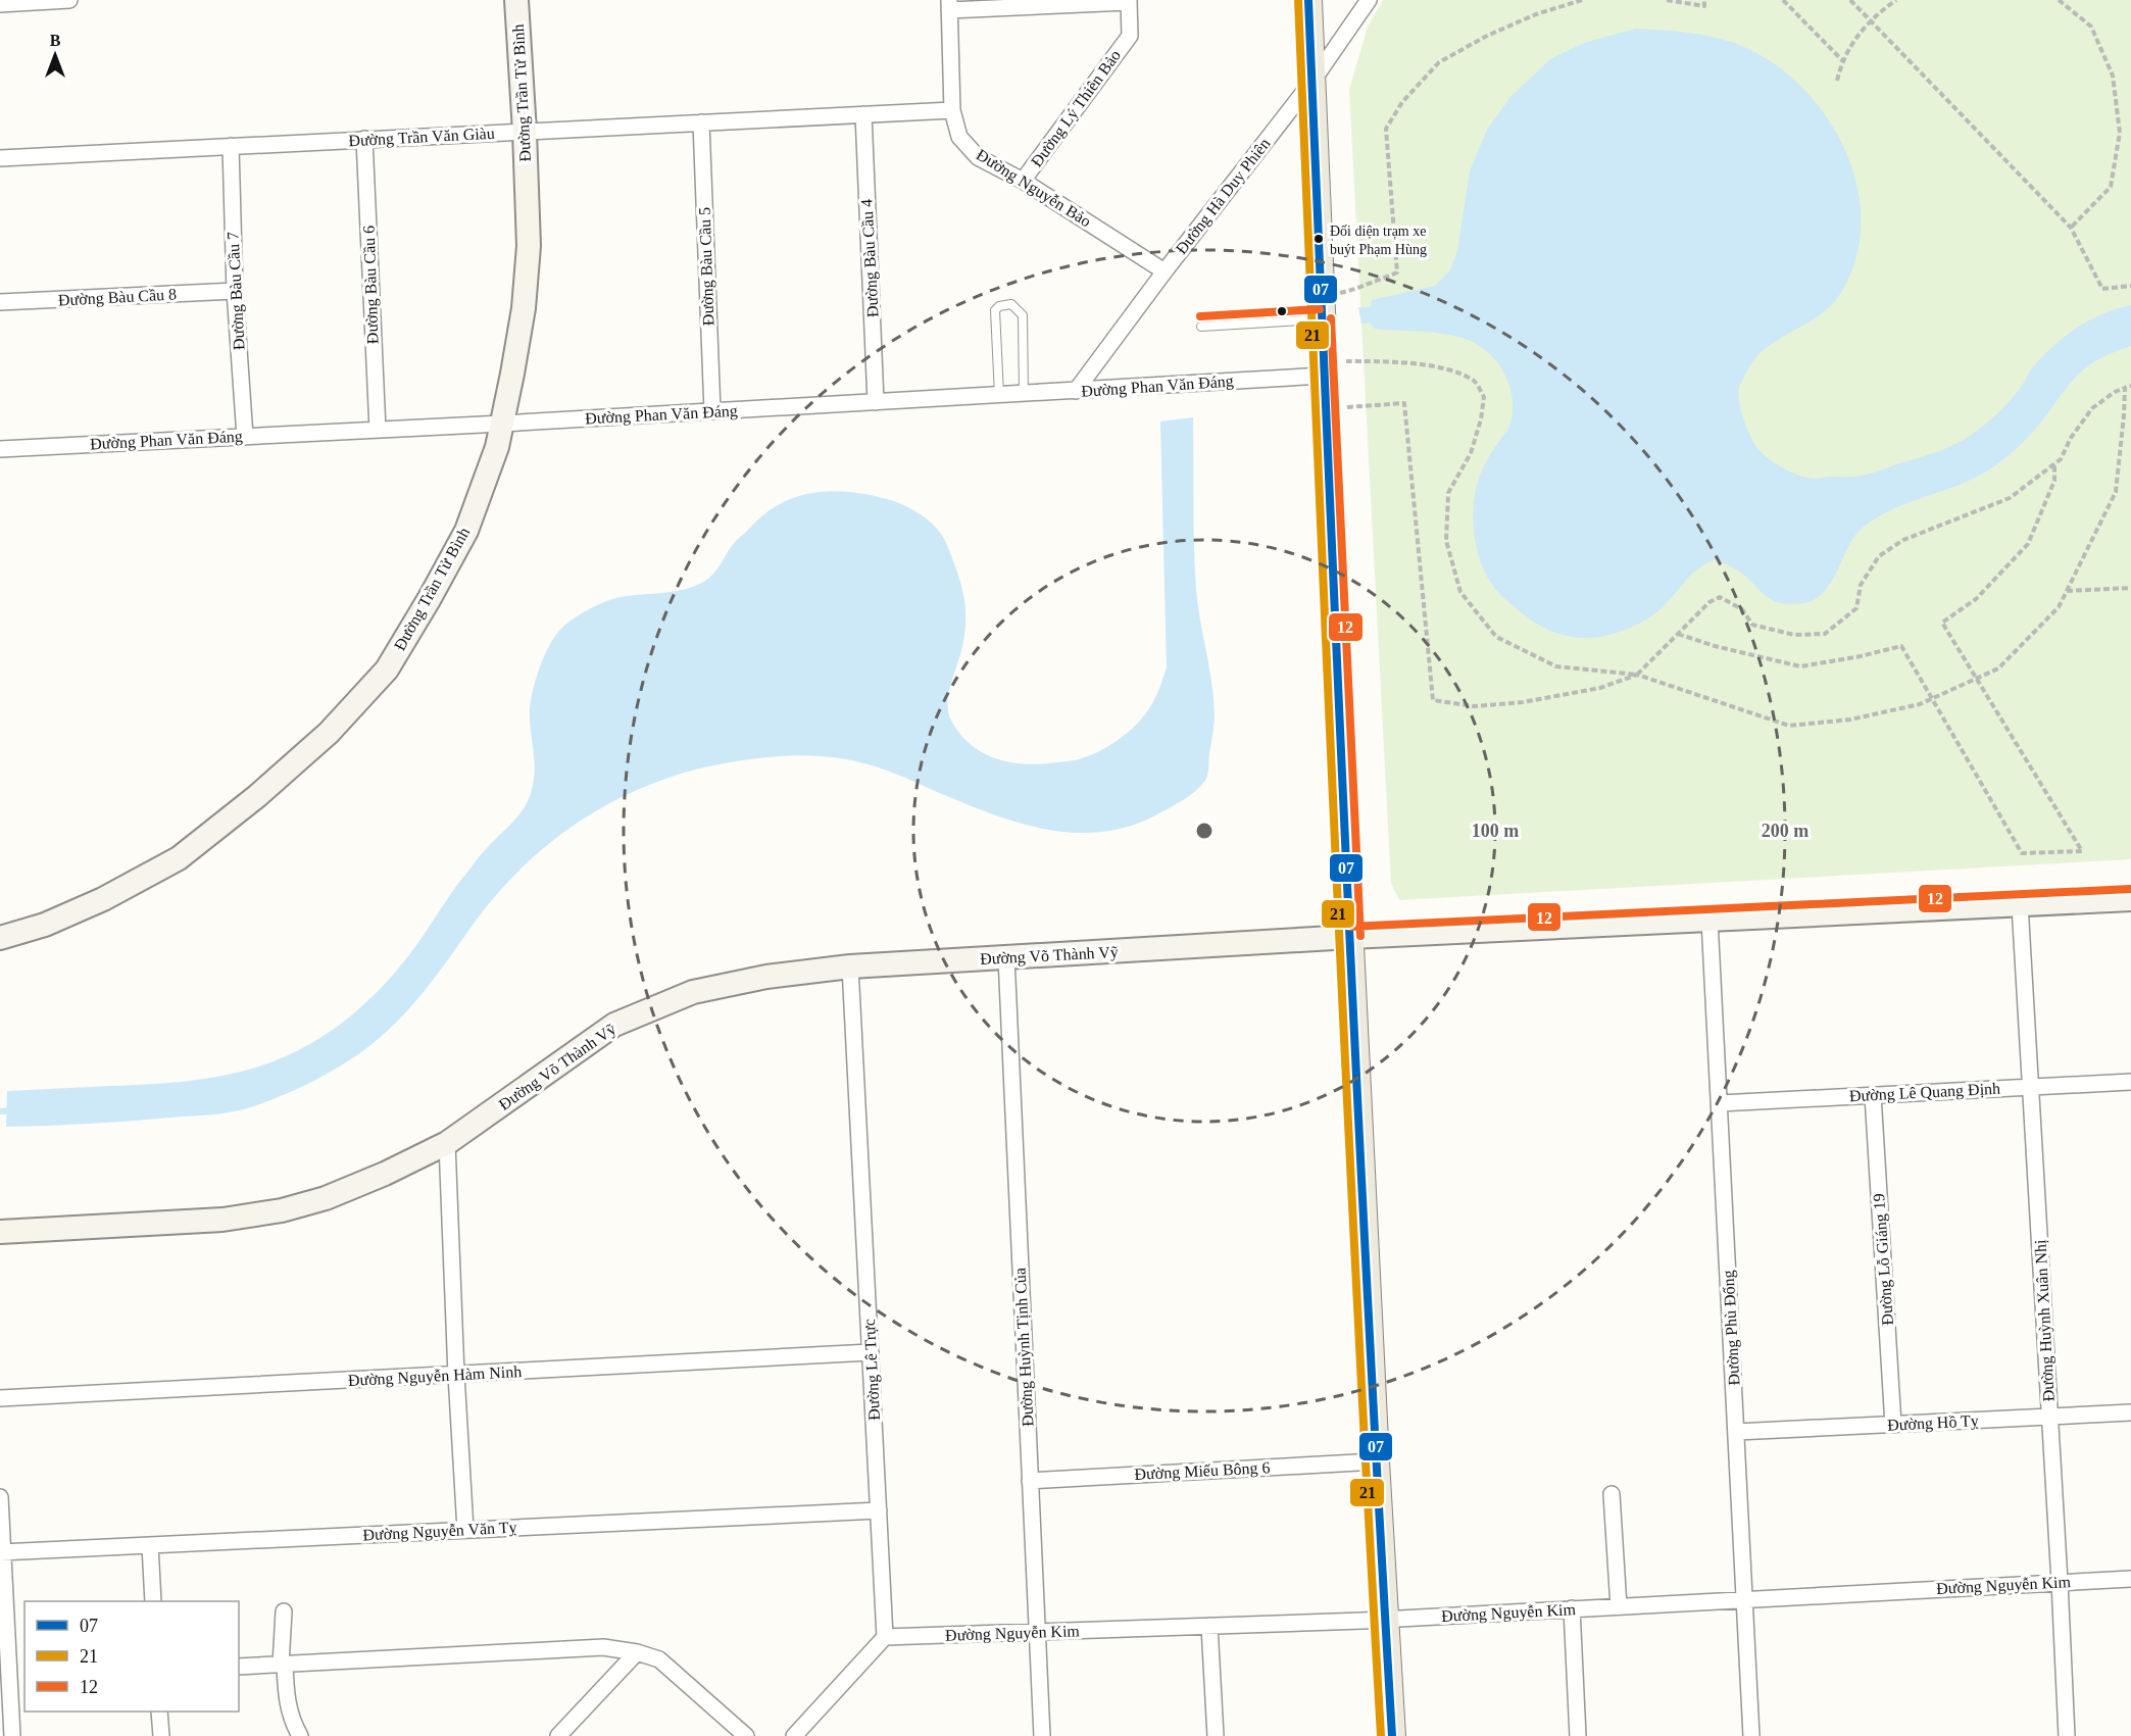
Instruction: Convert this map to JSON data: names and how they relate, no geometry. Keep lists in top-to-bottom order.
{
  "streets": {
    "street": [
      "Đường Trần Tử Bình",
      "Đường Lý Thiên Bảo",
      "Đường Trần Văn Giàu",
      "Đường Nguyễn Bảo",
      "Đường Hà Duy Phiên",
      "Đường Bàu Cầu 4",
      "Đường Bàu Cầu 5",
      "Đường Bàu Cầu 6",
      "Đường Bàu Cầu 7",
      "Đường Bàu Cầu 8",
      "Đường Phan Văn Đáng",
      "Đường Võ Thành Vỹ",
      "Đường Lê Quang Định",
      "Đường Lỗ Giáng 19",
      "Đường Huỳnh Xuân Nhị",
      "Đường Phù Đổng",
      "Đường Huỳnh Tịnh Của",
      "Đường Lê Trực",
      "Đường Nguyễn Hàm Ninh",
      "Đường Hồ Tỵ",
      "Đường Miếu Bông 6",
      "Đường Nguyễn Văn Tỵ",
      "Đường Nguyễn Kim"
    ]
  },
  "crossings": [
    ["Đường Trần Tử Bình", "Đường Trần Văn Giàu"],
    ["Đường Trần Tử Bình", "Đường Phan Văn Đáng"],
    ["Đường Lý Thiên Bảo", "Đường Nguyễn Bảo"],
    ["Đường Trần Văn Giàu", "Đường Nguyễn Bảo"],
    ["Đường Trần Văn Giàu", "Đường Bàu Cầu 4"],
    ["Đường Trần Văn Giàu", "Đường Bàu Cầu 5"],
    ["Đường Trần Văn Giàu", "Đường Bàu Cầu 6"],
    ["Đường Trần Văn Giàu", "Đường Bàu Cầu 7"],
    ["Đường Nguyễn Bảo", "Đường Hà Duy Phiên"],
    ["Đường Hà Duy Phiên", "Đường Phan Văn Đáng"],
    ["Đường Bàu Cầu 4", "Đường Phan Văn Đáng"],
    ["Đường Bàu Cầu 5", "Đường Phan Văn Đáng"],
    ["Đường Bàu Cầu 6", "Đường Phan Văn Đáng"],
    ["Đường Bàu Cầu 7", "Đường Bàu Cầu 8"],
    ["Đường Bàu Cầu 7", "Đường Phan Văn Đáng"],
    ["Đường Võ Thành Vỹ", "Đường Huỳnh Xuân Nhị"],
    ["Đường Võ Thành Vỹ", "Đường Phù Đổng"],
    ["Đường Võ Thành Vỹ", "Đường Huỳnh Tịnh Của"],
    ["Đường Võ Thành Vỹ", "Đường Lê Trực"],
    ["Đường Lê Quang Định", "Đường Lỗ Giáng 19"],
    ["Đường Lê Quang Định", "Đường Huỳnh Xuân Nhị"],
    ["Đường Lê Quang Định", "Đường Phù Đổng"],
    ["Đường Lỗ Giáng 19", "Đường Hồ Tỵ"],
    ["Đường Huỳnh Xuân Nhị", "Đường Hồ Tỵ"],
    ["Đường Huỳnh Xuân Nhị", "Đường Nguyễn Kim"],
    ["Đường Phù Đổng", "Đường Hồ Tỵ"],
    ["Đường Phù Đổng", "Đường Nguyễn Kim"],
    ["Đường Huỳnh Tịnh Của", "Đường Miếu Bông 6"],
    ["Đường Huỳnh Tịnh Của", "Đường Nguyễn Kim"],
    ["Đường Lê Trực", "Đường Nguyễn Hàm Ninh"],
    ["Đường Lê Trực", "Đường Nguyễn Văn Tỵ"],
    ["Đường Lê Trực", "Đường Nguyễn Kim"]
  ],
  "places": ["Đối diện trạm xe buýt Phạm Hùng"],
  "lines": ["transit line 07", "transit line 21", "transit line 12"],
  "legend": ["07", "21", "12"],
  "north": "top",
  "rings": ["100 m", "200 m"]
}
